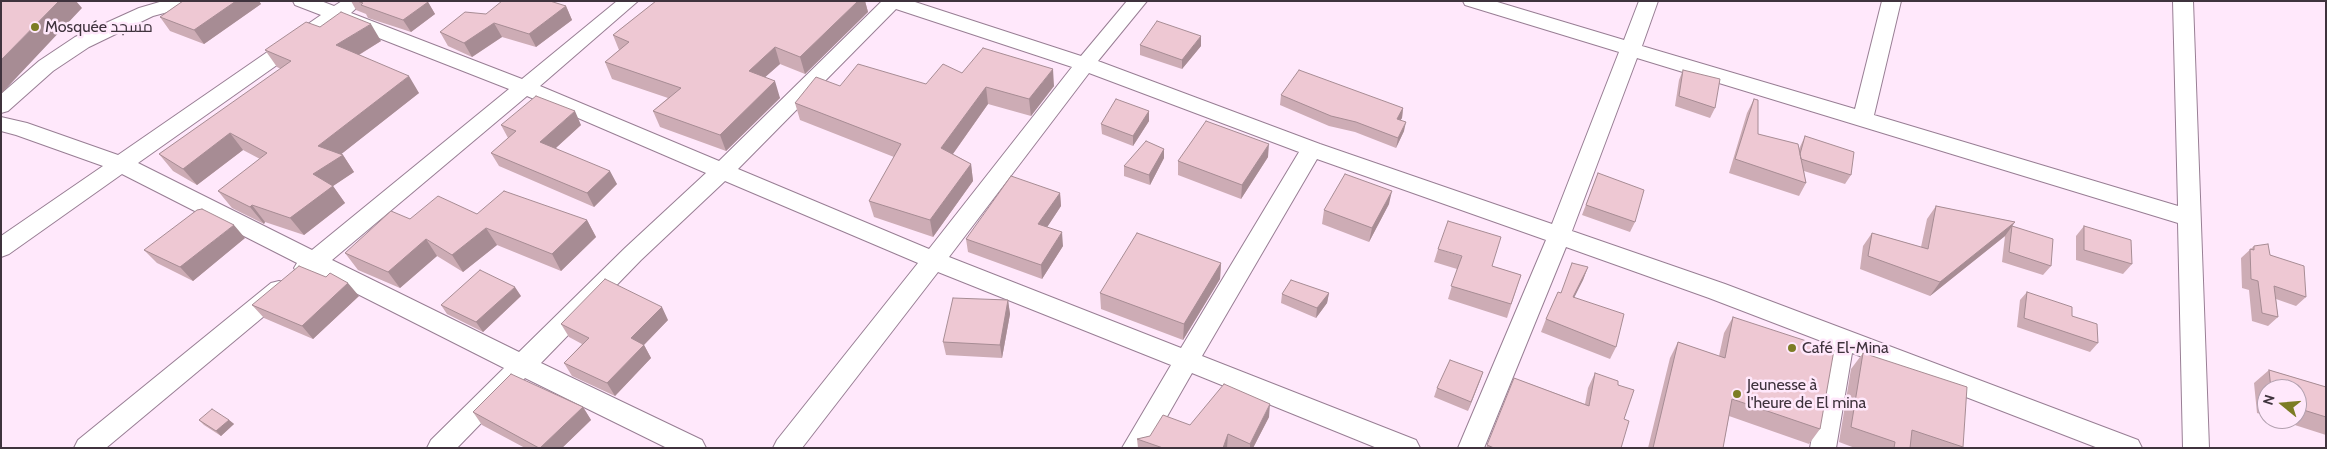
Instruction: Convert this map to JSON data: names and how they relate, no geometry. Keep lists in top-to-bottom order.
{
  "places": ["Mosquée مسجد", "Café El-Mina", "Jeunesse à l'heure de El mina"],
  "north": "left"
}
